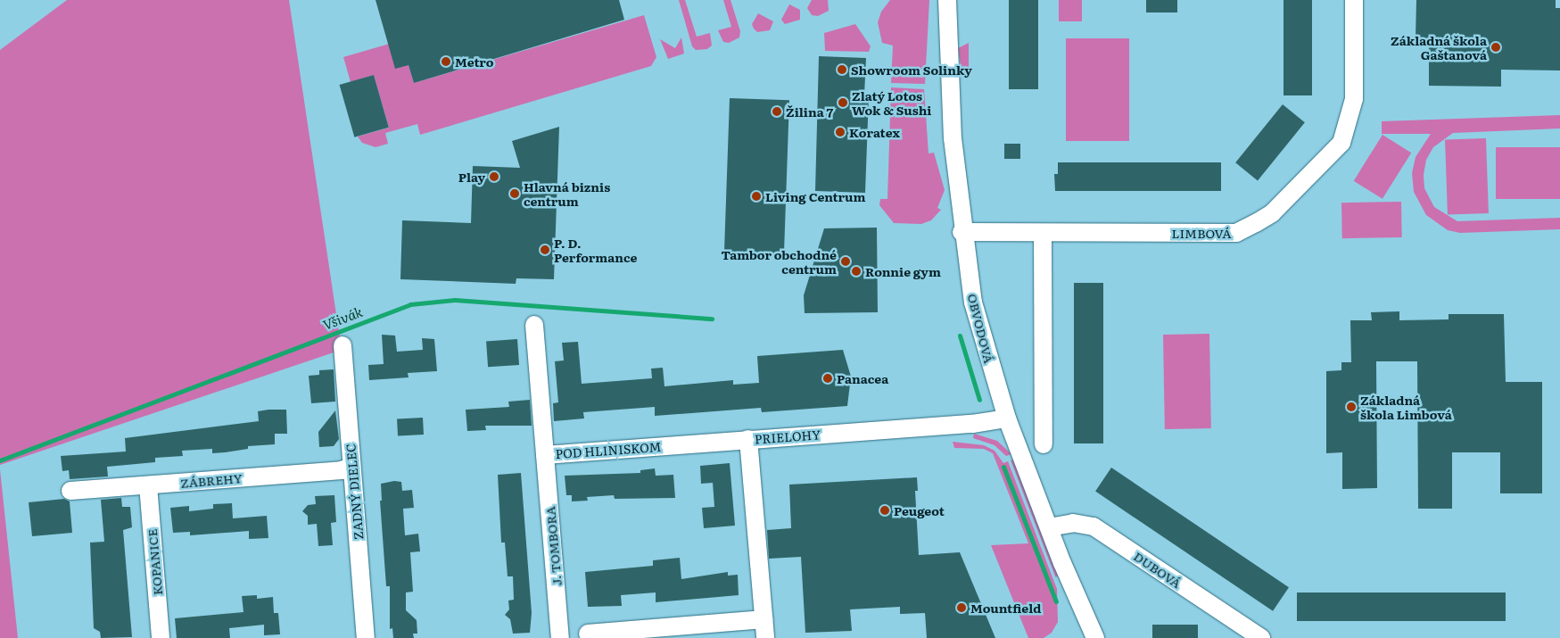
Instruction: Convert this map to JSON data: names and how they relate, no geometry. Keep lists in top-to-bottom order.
{
  "streets": {
    "street": [
      "LIMBOVÁ",
      "OBVODOVÁ",
      "PRIELOHY",
      "POD HLINISKOM",
      "ZÁBREHY",
      "ZADNÝ DIELEC",
      "J. TOMBORA",
      "KOPANICE",
      "DUBOVÁ"
    ]
  },
  "crossings": [
    ["LIMBOVÁ", "OBVODOVÁ"],
    ["OBVODOVÁ", "PRIELOHY"],
    ["OBVODOVÁ", "DUBOVÁ"],
    ["PRIELOHY", "POD HLINISKOM"],
    ["POD HLINISKOM", "J. TOMBORA"],
    ["ZÁBREHY", "ZADNÝ DIELEC"],
    ["ZÁBREHY", "KOPANICE"]
  ],
  "water": ["Všivák"],
  "places": [
    "Základná škola Gaštanová",
    "Metro",
    "Showroom Solinky",
    "Zlatý Lotos Wok & Sushi",
    "Žilina 7",
    "Koratex",
    "Play",
    "Hlavná biznis centrum",
    "Living Centrum",
    "P. D. Performance",
    "Tambor obchodné centrum",
    "Ronnie gym",
    "Panacea",
    "Základná škola Limbová",
    "Peugeot",
    "Mountfield"
  ]
}
